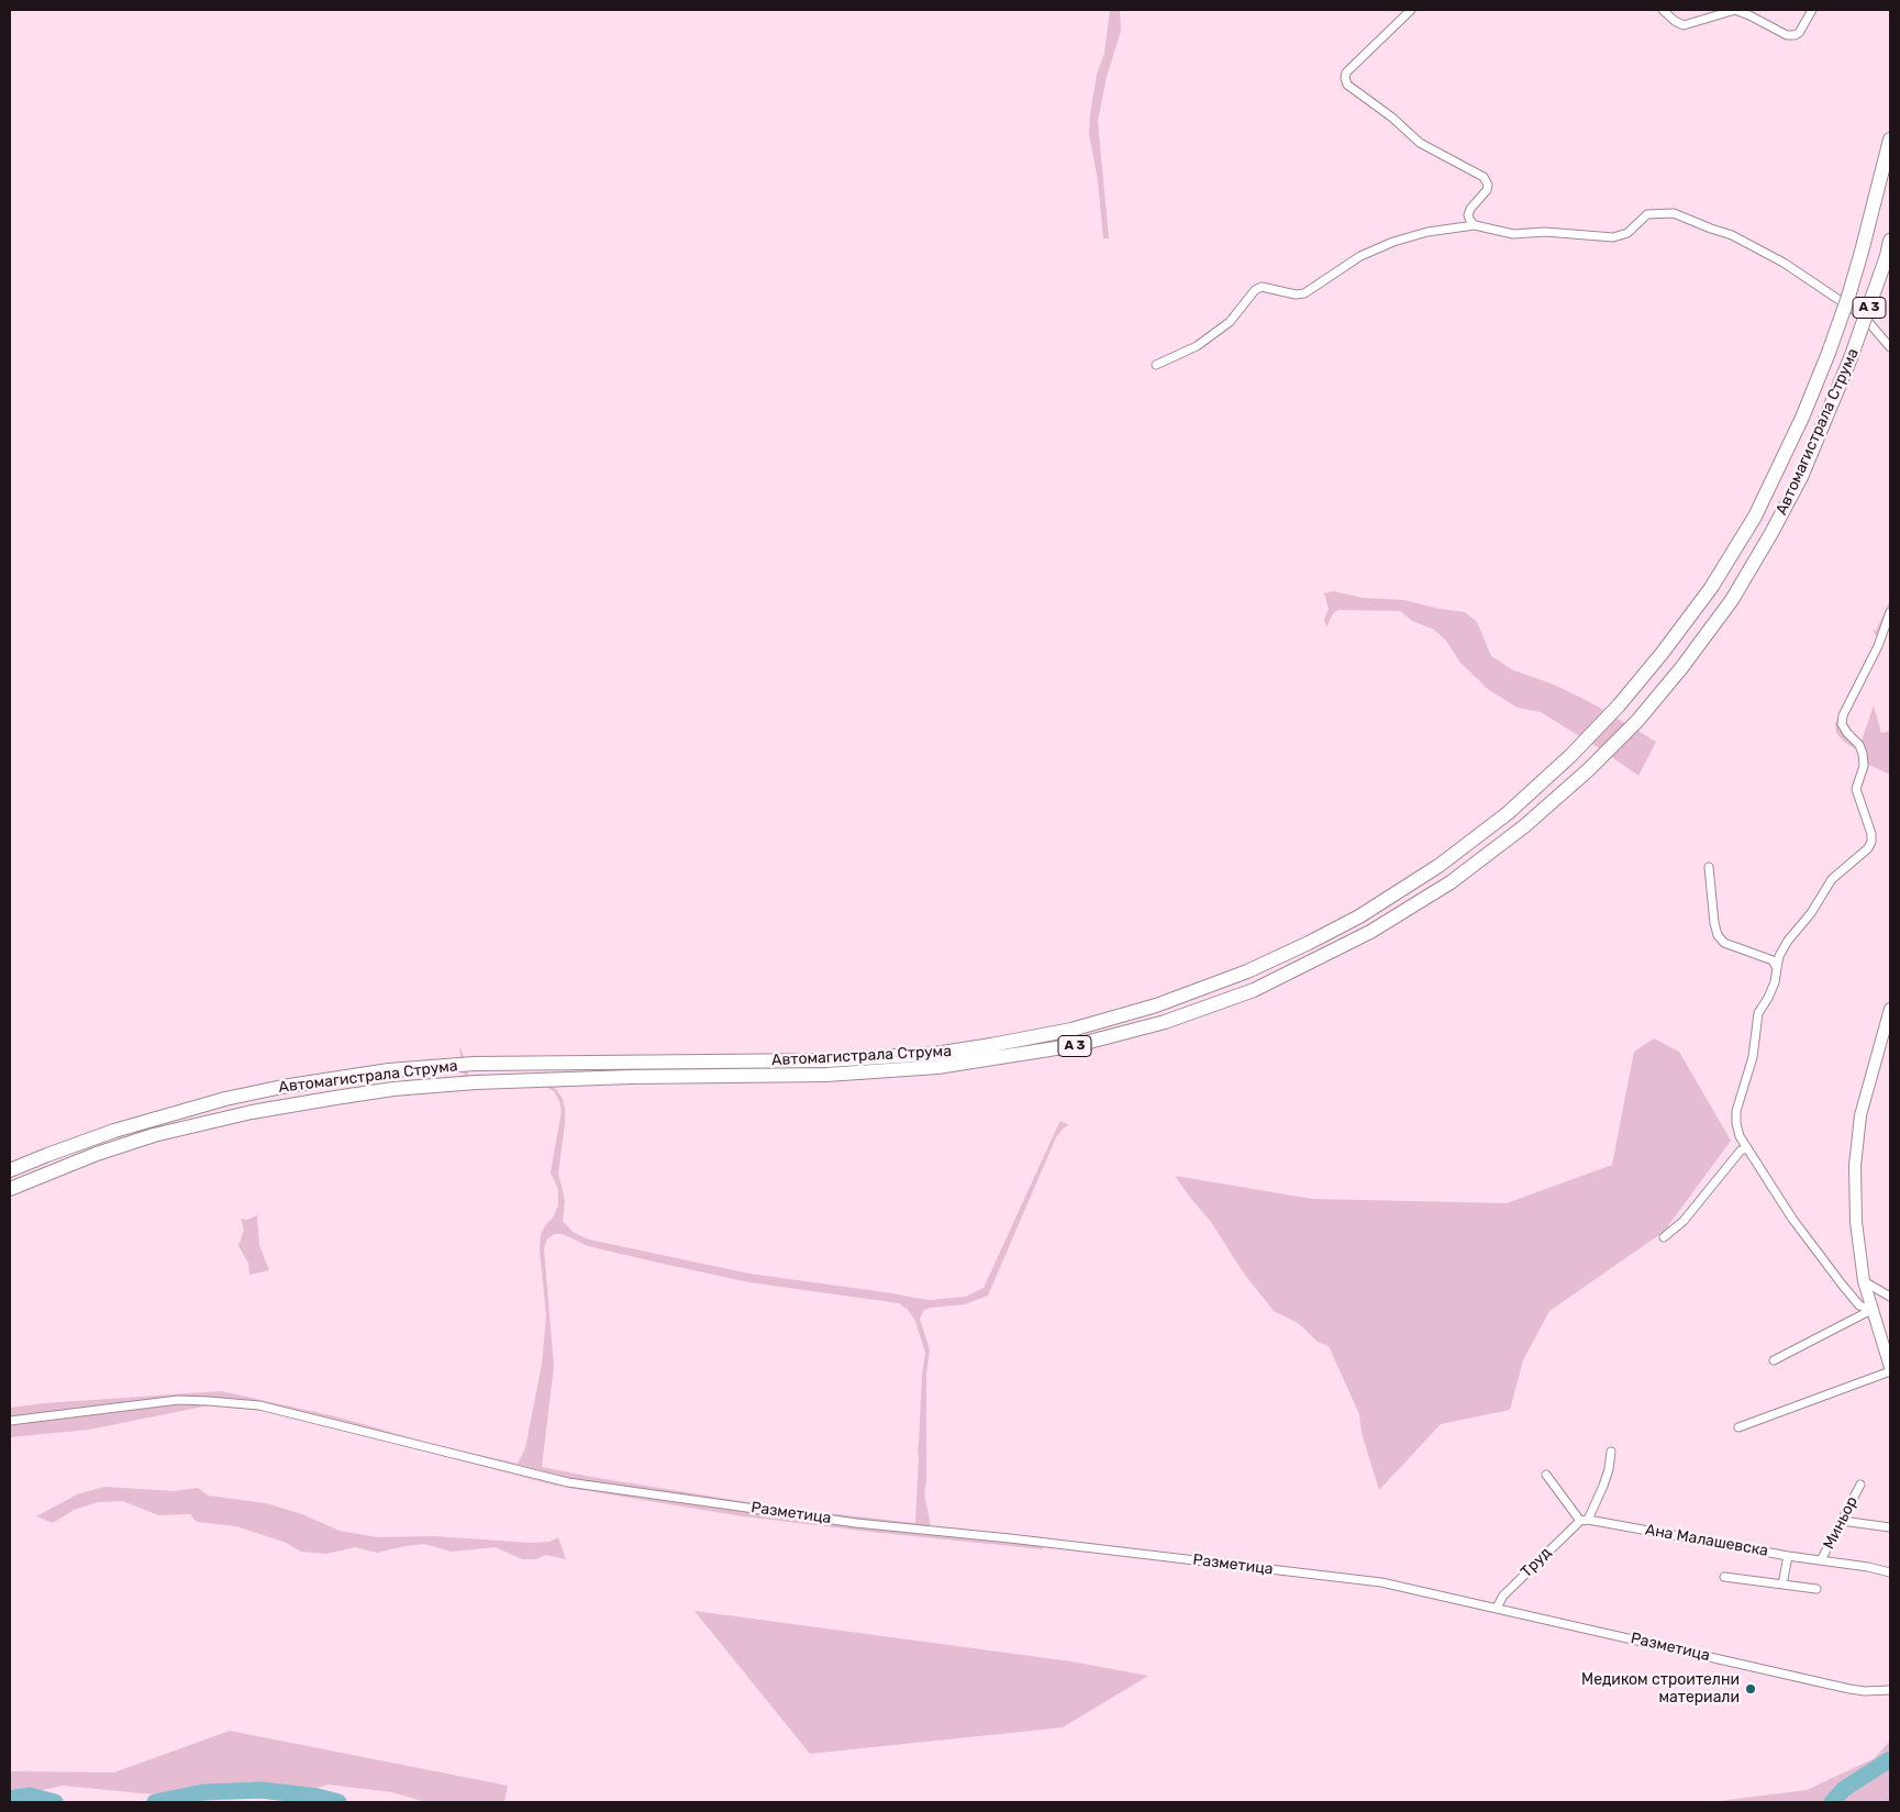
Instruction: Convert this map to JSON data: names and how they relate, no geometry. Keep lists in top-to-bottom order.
{
  "streets": {
    "highway": ["A 3", "Автомагистрала Струма"],
    "street": [
      "Разметица",
      "Миньор",
      "Ана Малашевска",
      "Труд"
    ]
  },
  "crossings": [
    ["Разметица", "Труд"],
    ["Миньор", "Ана Малашевска"],
    ["Ана Малашевска", "Труд"]
  ],
  "places": ["Медиком строителни материали"]
}
